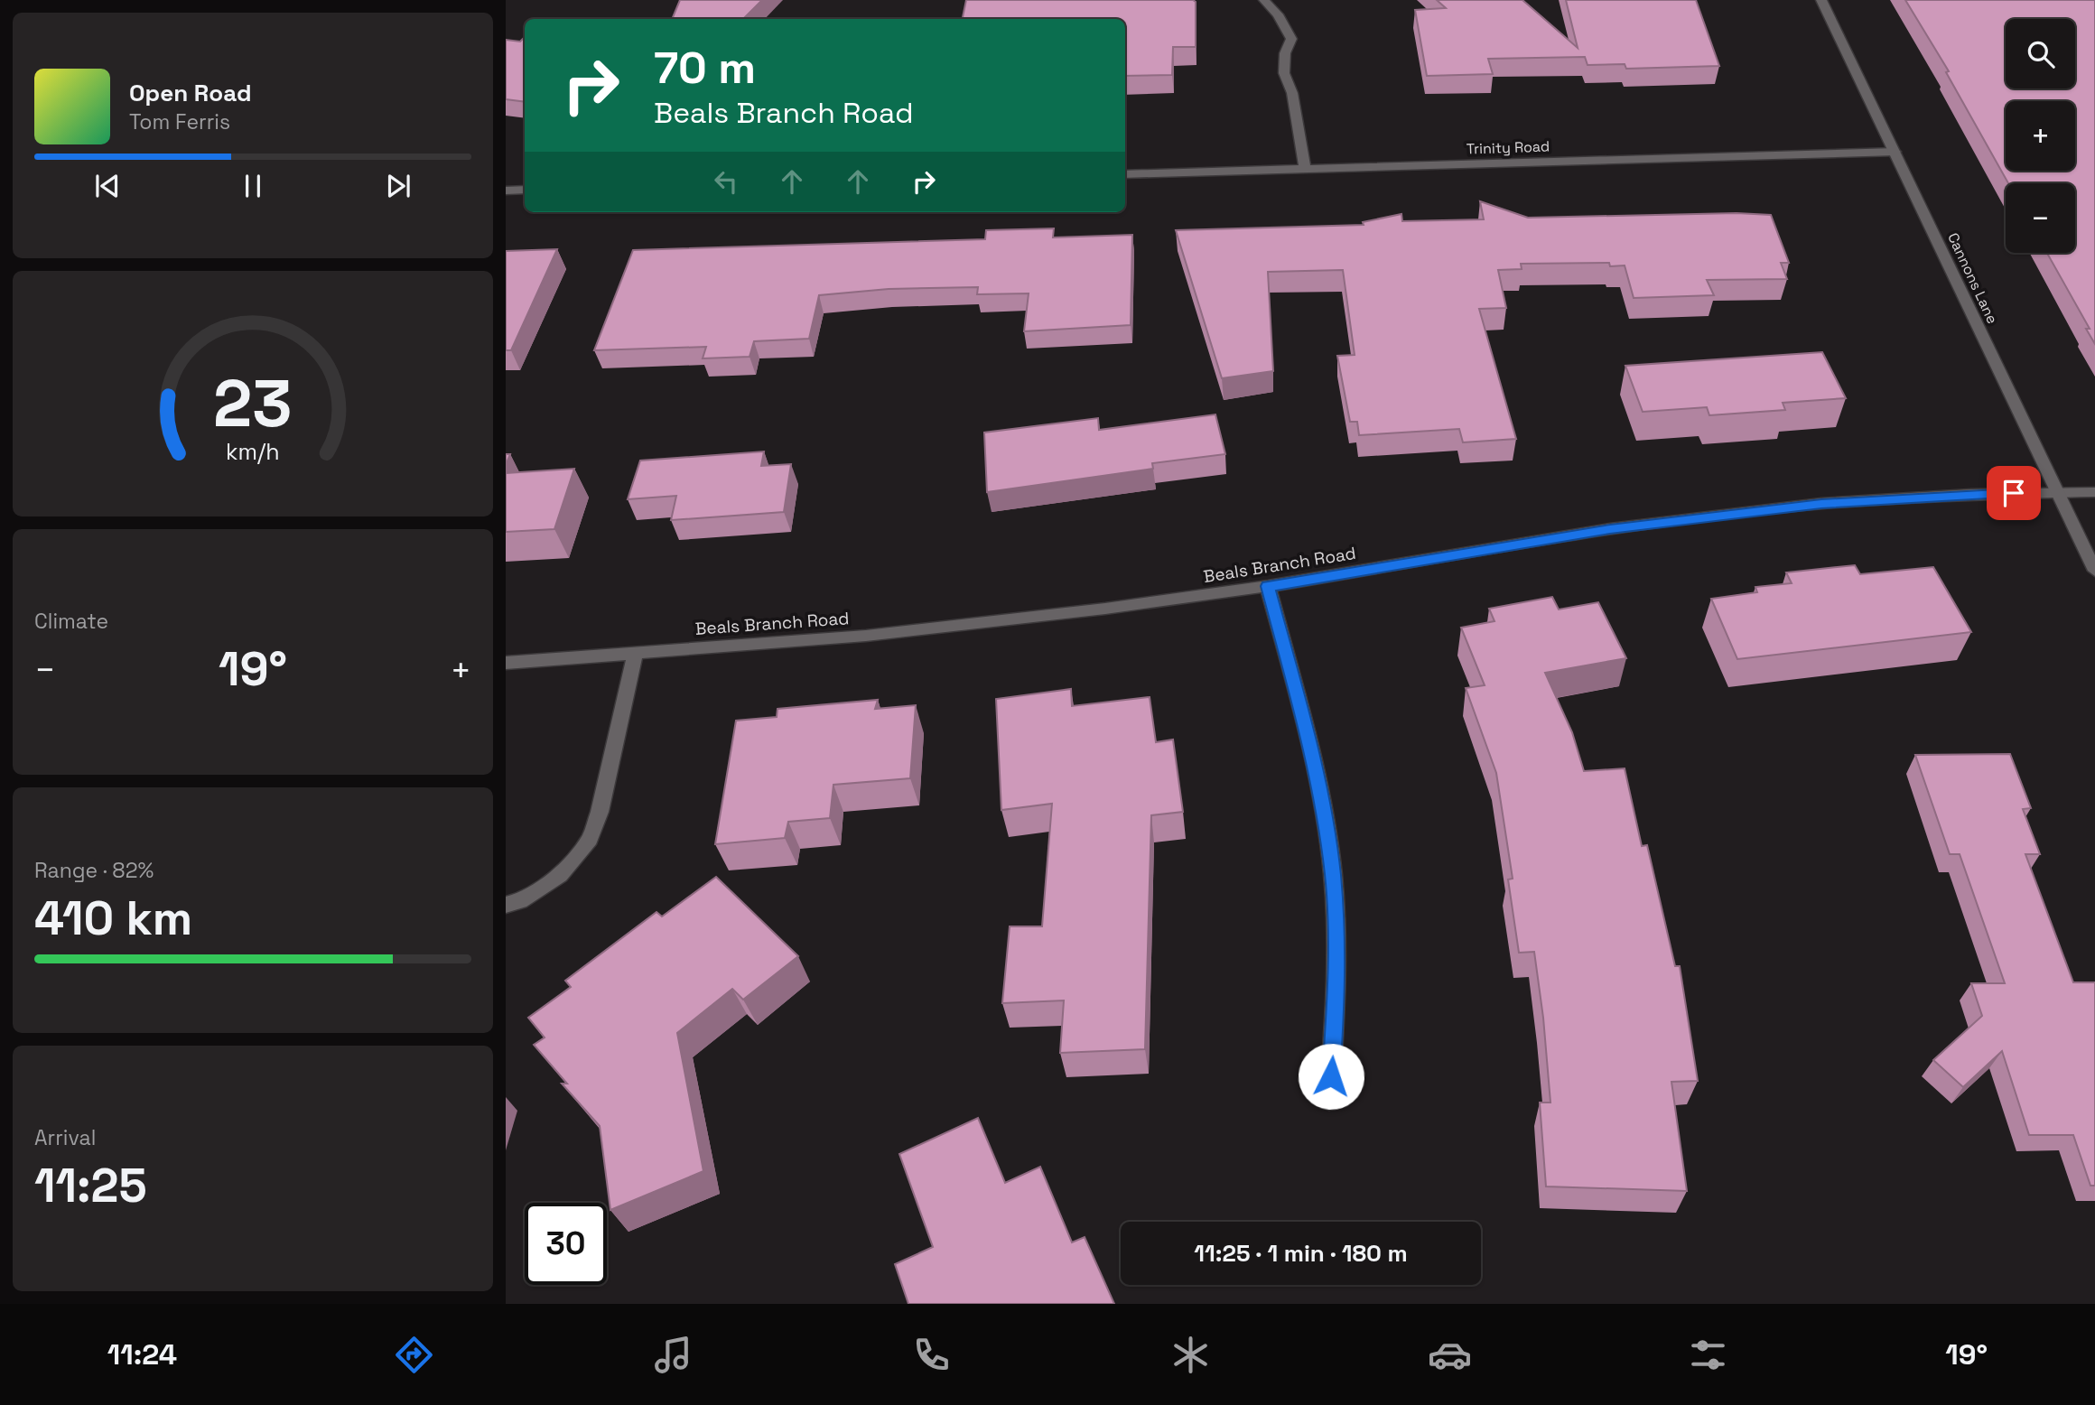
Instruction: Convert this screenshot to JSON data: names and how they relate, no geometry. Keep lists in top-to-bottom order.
{
  "streets": {
    "street": ["Trinity Road", "Cannons Lane", "Beals Branch Road"]
  },
  "crossings": [
    ["Trinity Road", "Cannons Lane"],
    ["Cannons Lane", "Beals Branch Road"]
  ],
  "page": {
    "map_buttons": ["+", "−"],
    "turn": ["70 m", "Beals Branch Road"],
    "song": ["Open Road", "Tom Ferris"],
    "tile": [
      "Climate",
      ["Range · 82%", "410 km"],
      ["Arrival", "11:25"]
    ],
    "heat": ["−", "19°", "+"],
    "limit": "30",
    "trip": "11:25 · 1 min · 180 m",
    "tabs": ["11:24", "19°"],
    "gauge": ["23", "km/h"]
  }
}
